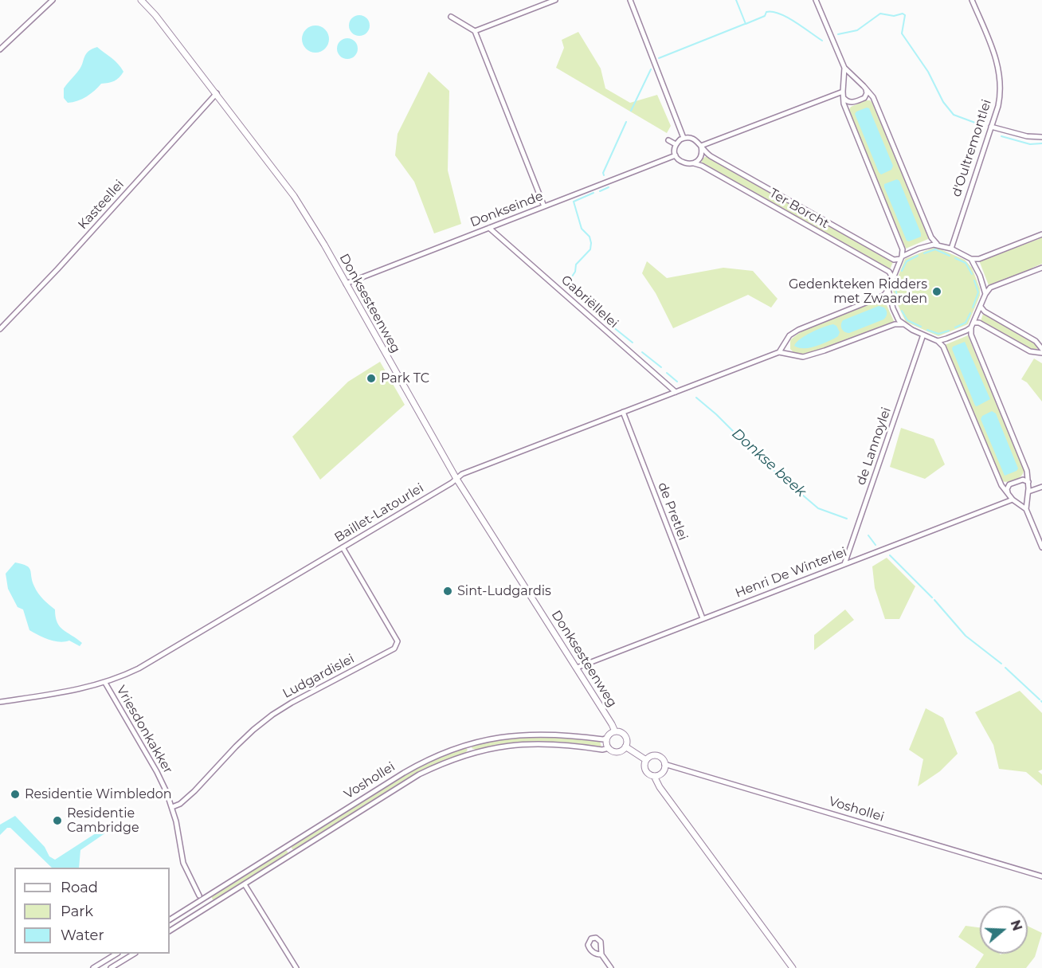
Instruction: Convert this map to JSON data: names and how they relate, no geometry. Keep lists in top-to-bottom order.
{
  "streets": {
    "street": [
      "d'Oultremontlei",
      "Kasteellei",
      "Ter Borcht",
      "Donkseinde",
      "Gabriëllelei",
      "Donksesteenweg",
      "de Lannoylei",
      "de Pretlei",
      "Baillet-Latourlei",
      "Henri De Winterlei",
      "Ludgardislei",
      "Vriesdonkakker",
      "Voshollei"
    ]
  },
  "crossings": [
    ["d'Oultremontlei", "Ter Borcht"],
    ["d'Oultremontlei", "de Lannoylei"],
    ["Kasteellei", "Donksesteenweg"],
    ["Ter Borcht", "Donkseinde"],
    ["Ter Borcht", "de Lannoylei"],
    ["Donkseinde", "Gabriëllelei"],
    ["Donkseinde", "Donksesteenweg"],
    ["Gabriëllelei", "Baillet-Latourlei"],
    ["Donksesteenweg", "Baillet-Latourlei"],
    ["Donksesteenweg", "Henri De Winterlei"],
    ["Donksesteenweg", "Voshollei"],
    ["de Lannoylei", "Henri De Winterlei"],
    ["de Pretlei", "Baillet-Latourlei"],
    ["de Pretlei", "Henri De Winterlei"],
    ["Baillet-Latourlei", "Ludgardislei"],
    ["Baillet-Latourlei", "Vriesdonkakker"],
    ["Ludgardislei", "Vriesdonkakker"]
  ],
  "water": ["Donkse beek"],
  "places": [
    "Gedenkteken Ridders met Zwaarden",
    "Park TC",
    "Sint-Ludgardis",
    "Residentie Wimbledon",
    "Residentie Cambridge"
  ],
  "legend": ["Road", "Park", "Water"],
  "north": "right"
}
